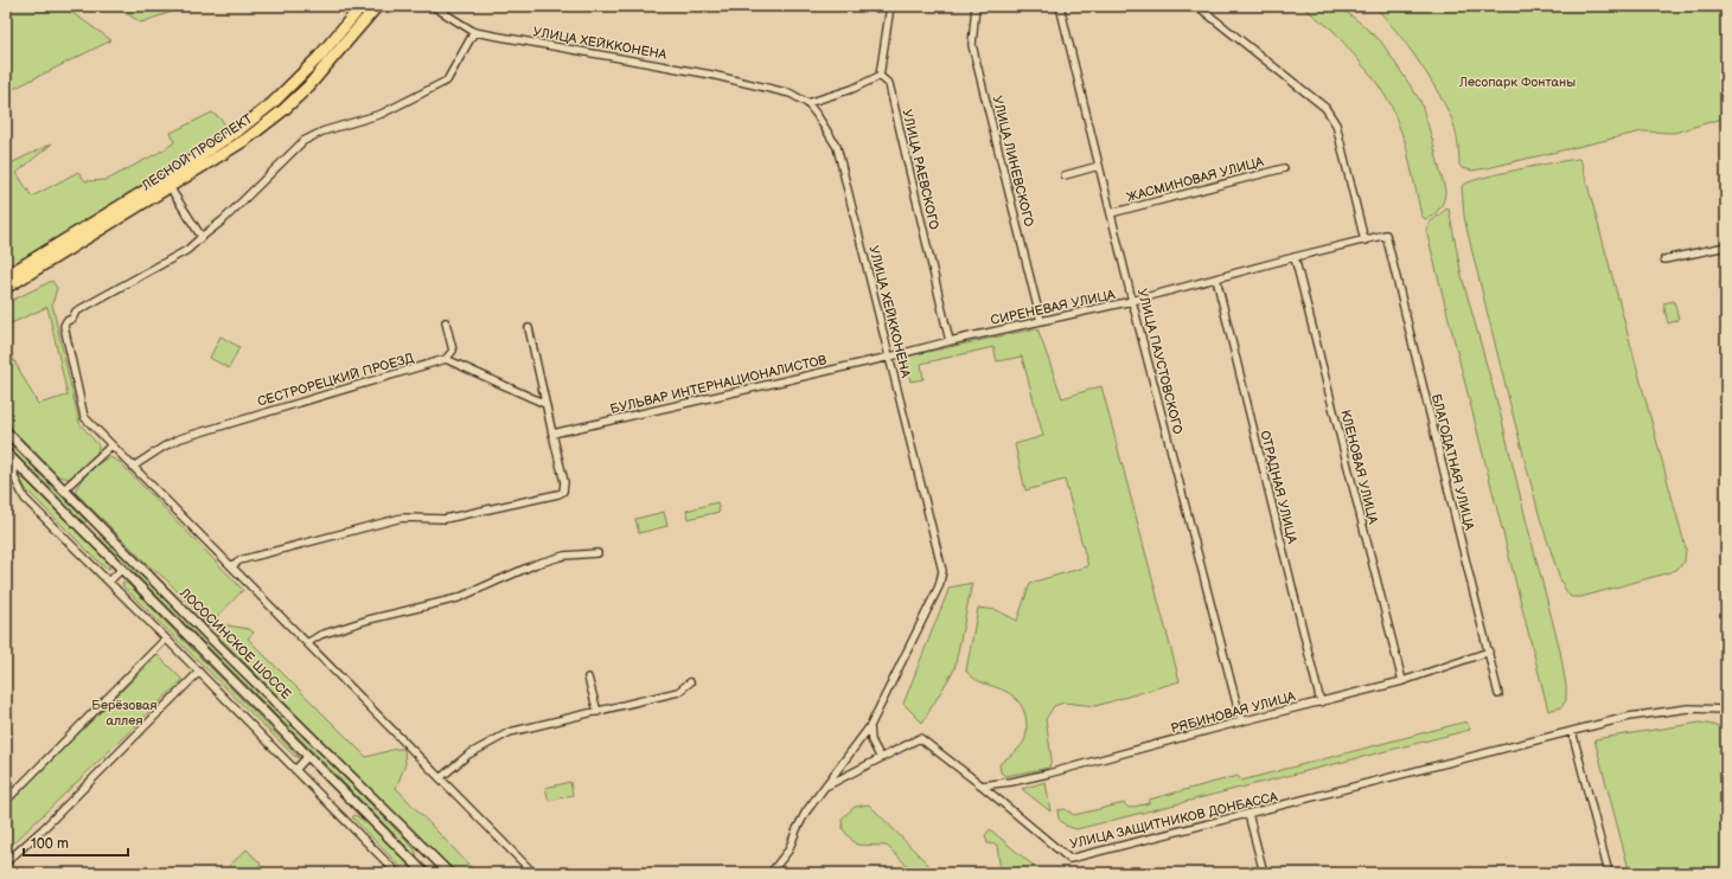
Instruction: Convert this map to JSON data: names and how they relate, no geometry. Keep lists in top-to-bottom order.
{
  "streets": {
    "main road": ["ЛЕСНОЙ ПРОСПЕКТ"],
    "street": [
      "УЛИЦА ХЕЙККОНЕНА",
      "УЛИЦА ЛИНЕВСКОГО",
      "УЛИЦА РАЕВСКОГО",
      "ЖАСМИНОВАЯ УЛИЦА",
      "СИРЕНЕВАЯ УЛИЦА",
      "УЛИЦА ПАУСТОВСКОГО",
      "СЕСТРОРЕЦКИЙ ПРОЕЗД",
      "БУЛЬВАР ИНТЕРНАЦИОНАЛИСТОВ",
      "БЛАГОДАТНАЯ УЛИЦА",
      "КЛЕНОВАЯ УЛИЦА",
      "ОТРАДНАЯ УЛИЦА",
      "ЛОСОСИНСКОЕ ШОССЕ",
      "РЯБИНОВАЯ УЛИЦА",
      "УЛИЦА ЗАЩИТНИКОВ ДОНБАССА"
    ]
  },
  "crossings": [
    ["УЛИЦА ХЕЙККОНЕНА", "СИРЕНЕВАЯ УЛИЦА"],
    ["УЛИЦА ХЕЙККОНЕНА", "БУЛЬВАР ИНТЕРНАЦИОНАЛИСТОВ"],
    ["УЛИЦА ХЕЙККОНЕНА", "УЛИЦА ЗАЩИТНИКОВ ДОНБАССА"],
    ["УЛИЦА ЛИНЕВСКОГО", "СИРЕНЕВАЯ УЛИЦА"],
    ["УЛИЦА РАЕВСКОГО", "СИРЕНЕВАЯ УЛИЦА"],
    ["ЖАСМИНОВАЯ УЛИЦА", "УЛИЦА ПАУСТОВСКОГО"],
    ["СИРЕНЕВАЯ УЛИЦА", "УЛИЦА ПАУСТОВСКОГО"],
    ["СИРЕНЕВАЯ УЛИЦА", "БУЛЬВАР ИНТЕРНАЦИОНАЛИСТОВ"],
    ["СИРЕНЕВАЯ УЛИЦА", "БЛАГОДАТНАЯ УЛИЦА"],
    ["СИРЕНЕВАЯ УЛИЦА", "КЛЕНОВАЯ УЛИЦА"],
    ["СИРЕНЕВАЯ УЛИЦА", "ОТРАДНАЯ УЛИЦА"],
    ["УЛИЦА ПАУСТОВСКОГО", "РЯБИНОВАЯ УЛИЦА"],
    ["БЛАГОДАТНАЯ УЛИЦА", "РЯБИНОВАЯ УЛИЦА"],
    ["КЛЕНОВАЯ УЛИЦА", "РЯБИНОВАЯ УЛИЦА"],
    ["ОТРАДНАЯ УЛИЦА", "РЯБИНОВАЯ УЛИЦА"],
    ["РЯБИНОВАЯ УЛИЦА", "УЛИЦА ЗАЩИТНИКОВ ДОНБАССА"]
  ],
  "parks": ["Лесопарк Фонтаны", "Берёзовая аллея"],
  "scale_bar": "100 m"
}
